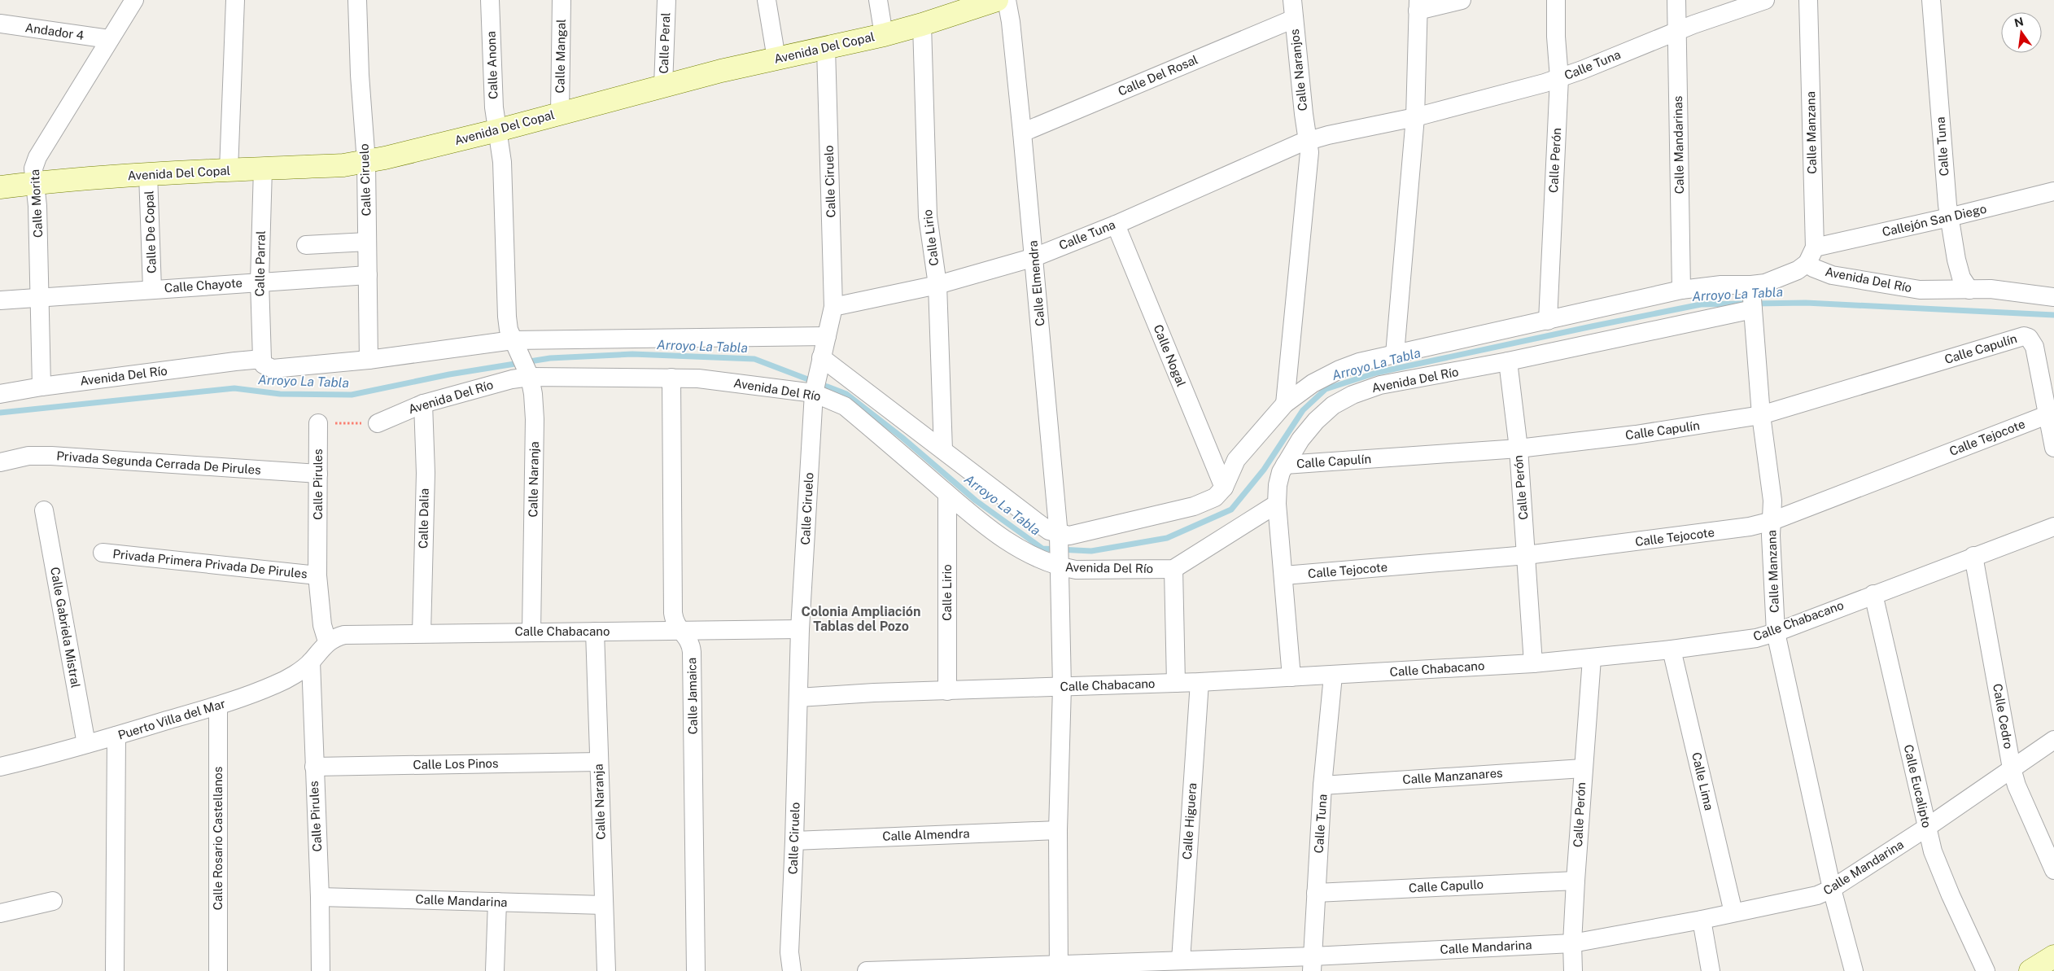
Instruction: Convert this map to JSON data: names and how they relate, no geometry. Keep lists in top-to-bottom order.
{
  "streets": {
    "street": [
      "Andador 4",
      "Calle Peral",
      "Avenida Del Copal",
      "Calle Mangal",
      "Calle Anona",
      "Calle Tuna",
      "Calle Naranjos",
      "Calle Del Rosal",
      "Calle Manzana",
      "Calle Mandarinas",
      "Calle Perón",
      "Calle Ciruelo",
      "Calle Morita",
      "Callejón San Diego",
      "Calle De Copal",
      "Calle Lirio",
      "Calle Parral",
      "Avenida Del Río",
      "Calle Elmendra",
      "Calle Chayote",
      "Calle Capulín",
      "Calle Nogal",
      "Calle Tejocote",
      "Privada Segunda Cerrada De Pirules",
      "Calle Naranja",
      "Calle Pirules",
      "Calle Dalia",
      "Privada Primera Privada De Pirules",
      "Calle Chabacano",
      "Calle Gabriela Mistral",
      "Calle Jamaica",
      "Calle Cedro",
      "Puerto Villa del Mar",
      "Calle Los Pinos",
      "Calle Manzanares",
      "Calle Lima",
      "Calle Eucalipto",
      "Calle Higuera",
      "Calle Almendra",
      "Calle Rosario Castellanos",
      "Calle Mandarina",
      "Calle Capullo"
    ]
  },
  "crossings": [
    ["Andador 4", "Calle Morita"],
    ["Calle Peral", "Avenida Del Copal"],
    ["Avenida Del Copal", "Calle Mangal"],
    ["Avenida Del Copal", "Calle Anona"],
    ["Avenida Del Copal", "Calle Ciruelo"],
    ["Avenida Del Copal", "Calle Morita"],
    ["Avenida Del Copal", "Calle De Copal"],
    ["Avenida Del Copal", "Calle Lirio"],
    ["Avenida Del Copal", "Calle Parral"],
    ["Calle Tuna", "Calle Naranjos"],
    ["Calle Tuna", "Calle Mandarinas"],
    ["Calle Tuna", "Calle Perón"],
    ["Calle Tuna", "Calle Ciruelo"],
    ["Calle Tuna", "Callejón San Diego"],
    ["Calle Tuna", "Calle Lirio"],
    ["Calle Tuna", "Avenida Del Río"],
    ["Calle Tuna", "Calle Elmendra"],
    ["Calle Tuna", "Calle Nogal"],
    ["Calle Tuna", "Calle Chabacano"],
    ["Calle Tuna", "Calle Manzanares"],
    ["Calle Tuna", "Calle Mandarina"],
    ["Calle Tuna", "Calle Capullo"],
    ["Calle Naranjos", "Calle Del Rosal"],
    ["Calle Del Rosal", "Calle Elmendra"],
    ["Calle Manzana", "Callejón San Diego"],
    ["Calle Manzana", "Avenida Del Río"],
    ["Calle Manzana", "Calle Capulín"],
    ["Calle Manzana", "Calle Tejocote"],
    ["Calle Manzana", "Calle Chabacano"],
    ["Calle Manzana", "Calle Mandarina"],
    ["Calle Mandarinas", "Avenida Del Río"],
    ["Calle Perón", "Avenida Del Río"],
    ["Calle Perón", "Calle Capulín"],
    ["Calle Perón", "Calle Tejocote"],
    ["Calle Perón", "Calle Chabacano"],
    ["Calle Perón", "Calle Manzanares"],
    ["Calle Perón", "Calle Mandarina"],
    ["Calle Perón", "Calle Capullo"],
    ["Calle Ciruelo", "Avenida Del Río"],
    ["Calle Ciruelo", "Calle Chayote"],
    ["Calle Ciruelo", "Calle Chabacano"],
    ["Calle Ciruelo", "Calle Almendra"],
    ["Calle Morita", "Avenida Del Río"],
    ["Calle Morita", "Calle Chayote"],
    ["Callejón San Diego", "Avenida Del Río"],
    ["Calle De Copal", "Calle Chayote"],
    ["Calle Lirio", "Avenida Del Río"],
    ["Calle Lirio", "Calle Chabacano"],
    ["Calle Parral", "Avenida Del Río"],
    ["Calle Parral", "Calle Chayote"],
    ["Avenida Del Río", "Calle Elmendra"],
    ["Avenida Del Río", "Calle Capulín"],
    ["Avenida Del Río", "Calle Nogal"],
    ["Avenida Del Río", "Calle Naranja"],
    ["Avenida Del Río", "Calle Dalia"],
    ["Avenida Del Río", "Calle Jamaica"],
    ["Calle Capulín", "Calle Tejocote"],
    ["Privada Segunda Cerrada De Pirules", "Calle Pirules"],
    ["Calle Naranja", "Calle Chabacano"],
    ["Calle Naranja", "Calle Los Pinos"],
    ["Calle Naranja", "Calle Mandarina"],
    ["Calle Pirules", "Privada Primera Privada De Pirules"],
    ["Calle Pirules", "Calle Chabacano"],
    ["Calle Pirules", "Puerto Villa del Mar"],
    ["Calle Pirules", "Calle Los Pinos"],
    ["Calle Pirules", "Calle Mandarina"],
    ["Calle Dalia", "Calle Chabacano"],
    ["Calle Chabacano", "Calle Jamaica"],
    ["Calle Chabacano", "Calle Cedro"],
    ["Calle Chabacano", "Puerto Villa del Mar"],
    ["Calle Chabacano", "Calle Lima"],
    ["Calle Chabacano", "Calle Eucalipto"],
    ["Calle Chabacano", "Calle Higuera"],
    ["Calle Gabriela Mistral", "Puerto Villa del Mar"],
    ["Calle Cedro", "Calle Mandarina"],
    ["Puerto Villa del Mar", "Calle Rosario Castellanos"],
    ["Calle Lima", "Calle Mandarina"],
    ["Calle Eucalipto", "Calle Mandarina"],
    ["Calle Higuera", "Calle Mandarina"]
  ],
  "districts": ["Colonia Ampliación Tablas del Pozo"],
  "water": ["Arroyo La Tabla"],
  "north": "top"
}
